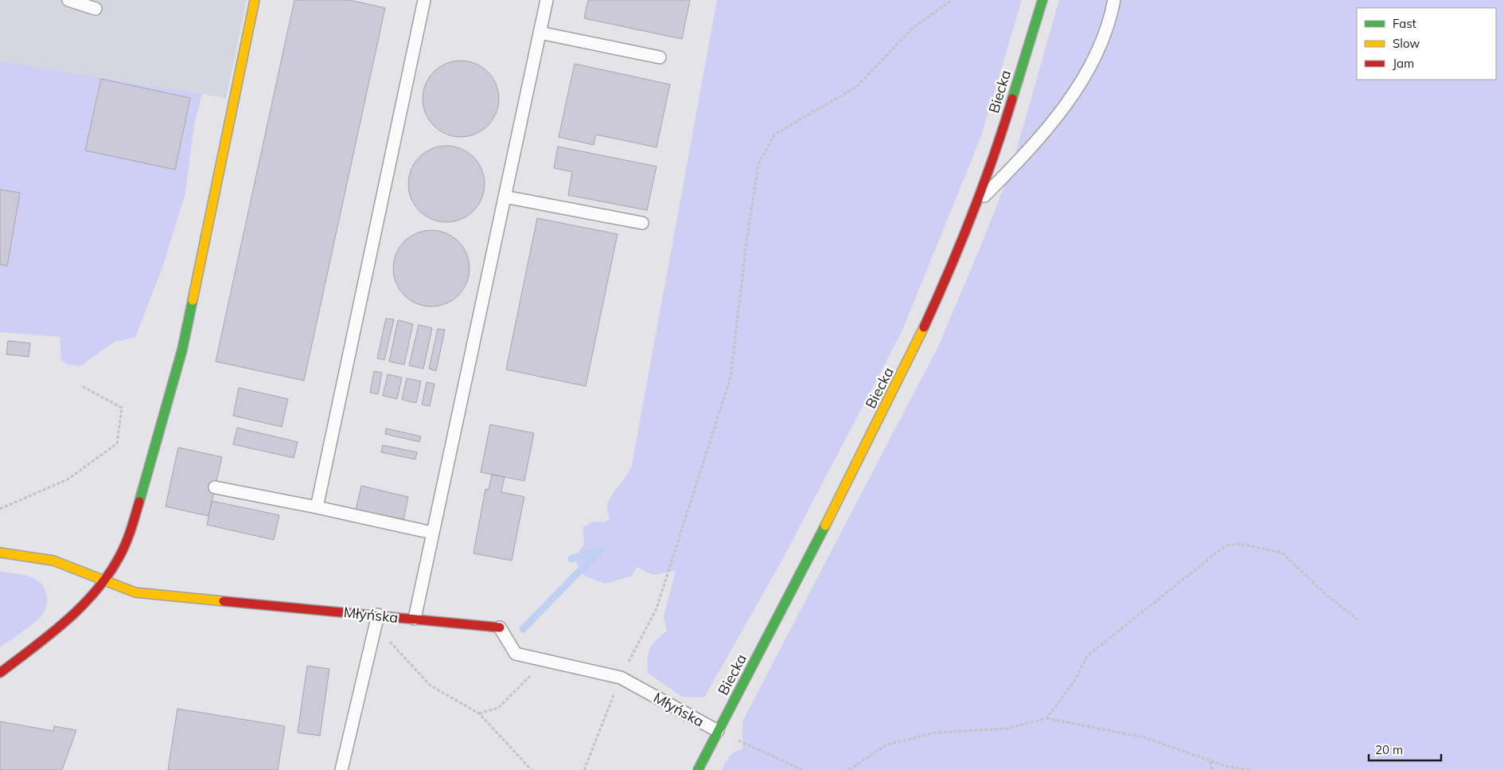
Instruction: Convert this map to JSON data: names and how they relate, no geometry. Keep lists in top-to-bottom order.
{
  "streets": {
    "street": ["Biecka", "Młyńska"]
  },
  "crossings": [
    ["Biecka", "Młyńska"]
  ],
  "legend": ["Fast", "Slow", "Jam"],
  "scale_bar": "20 m"
}
